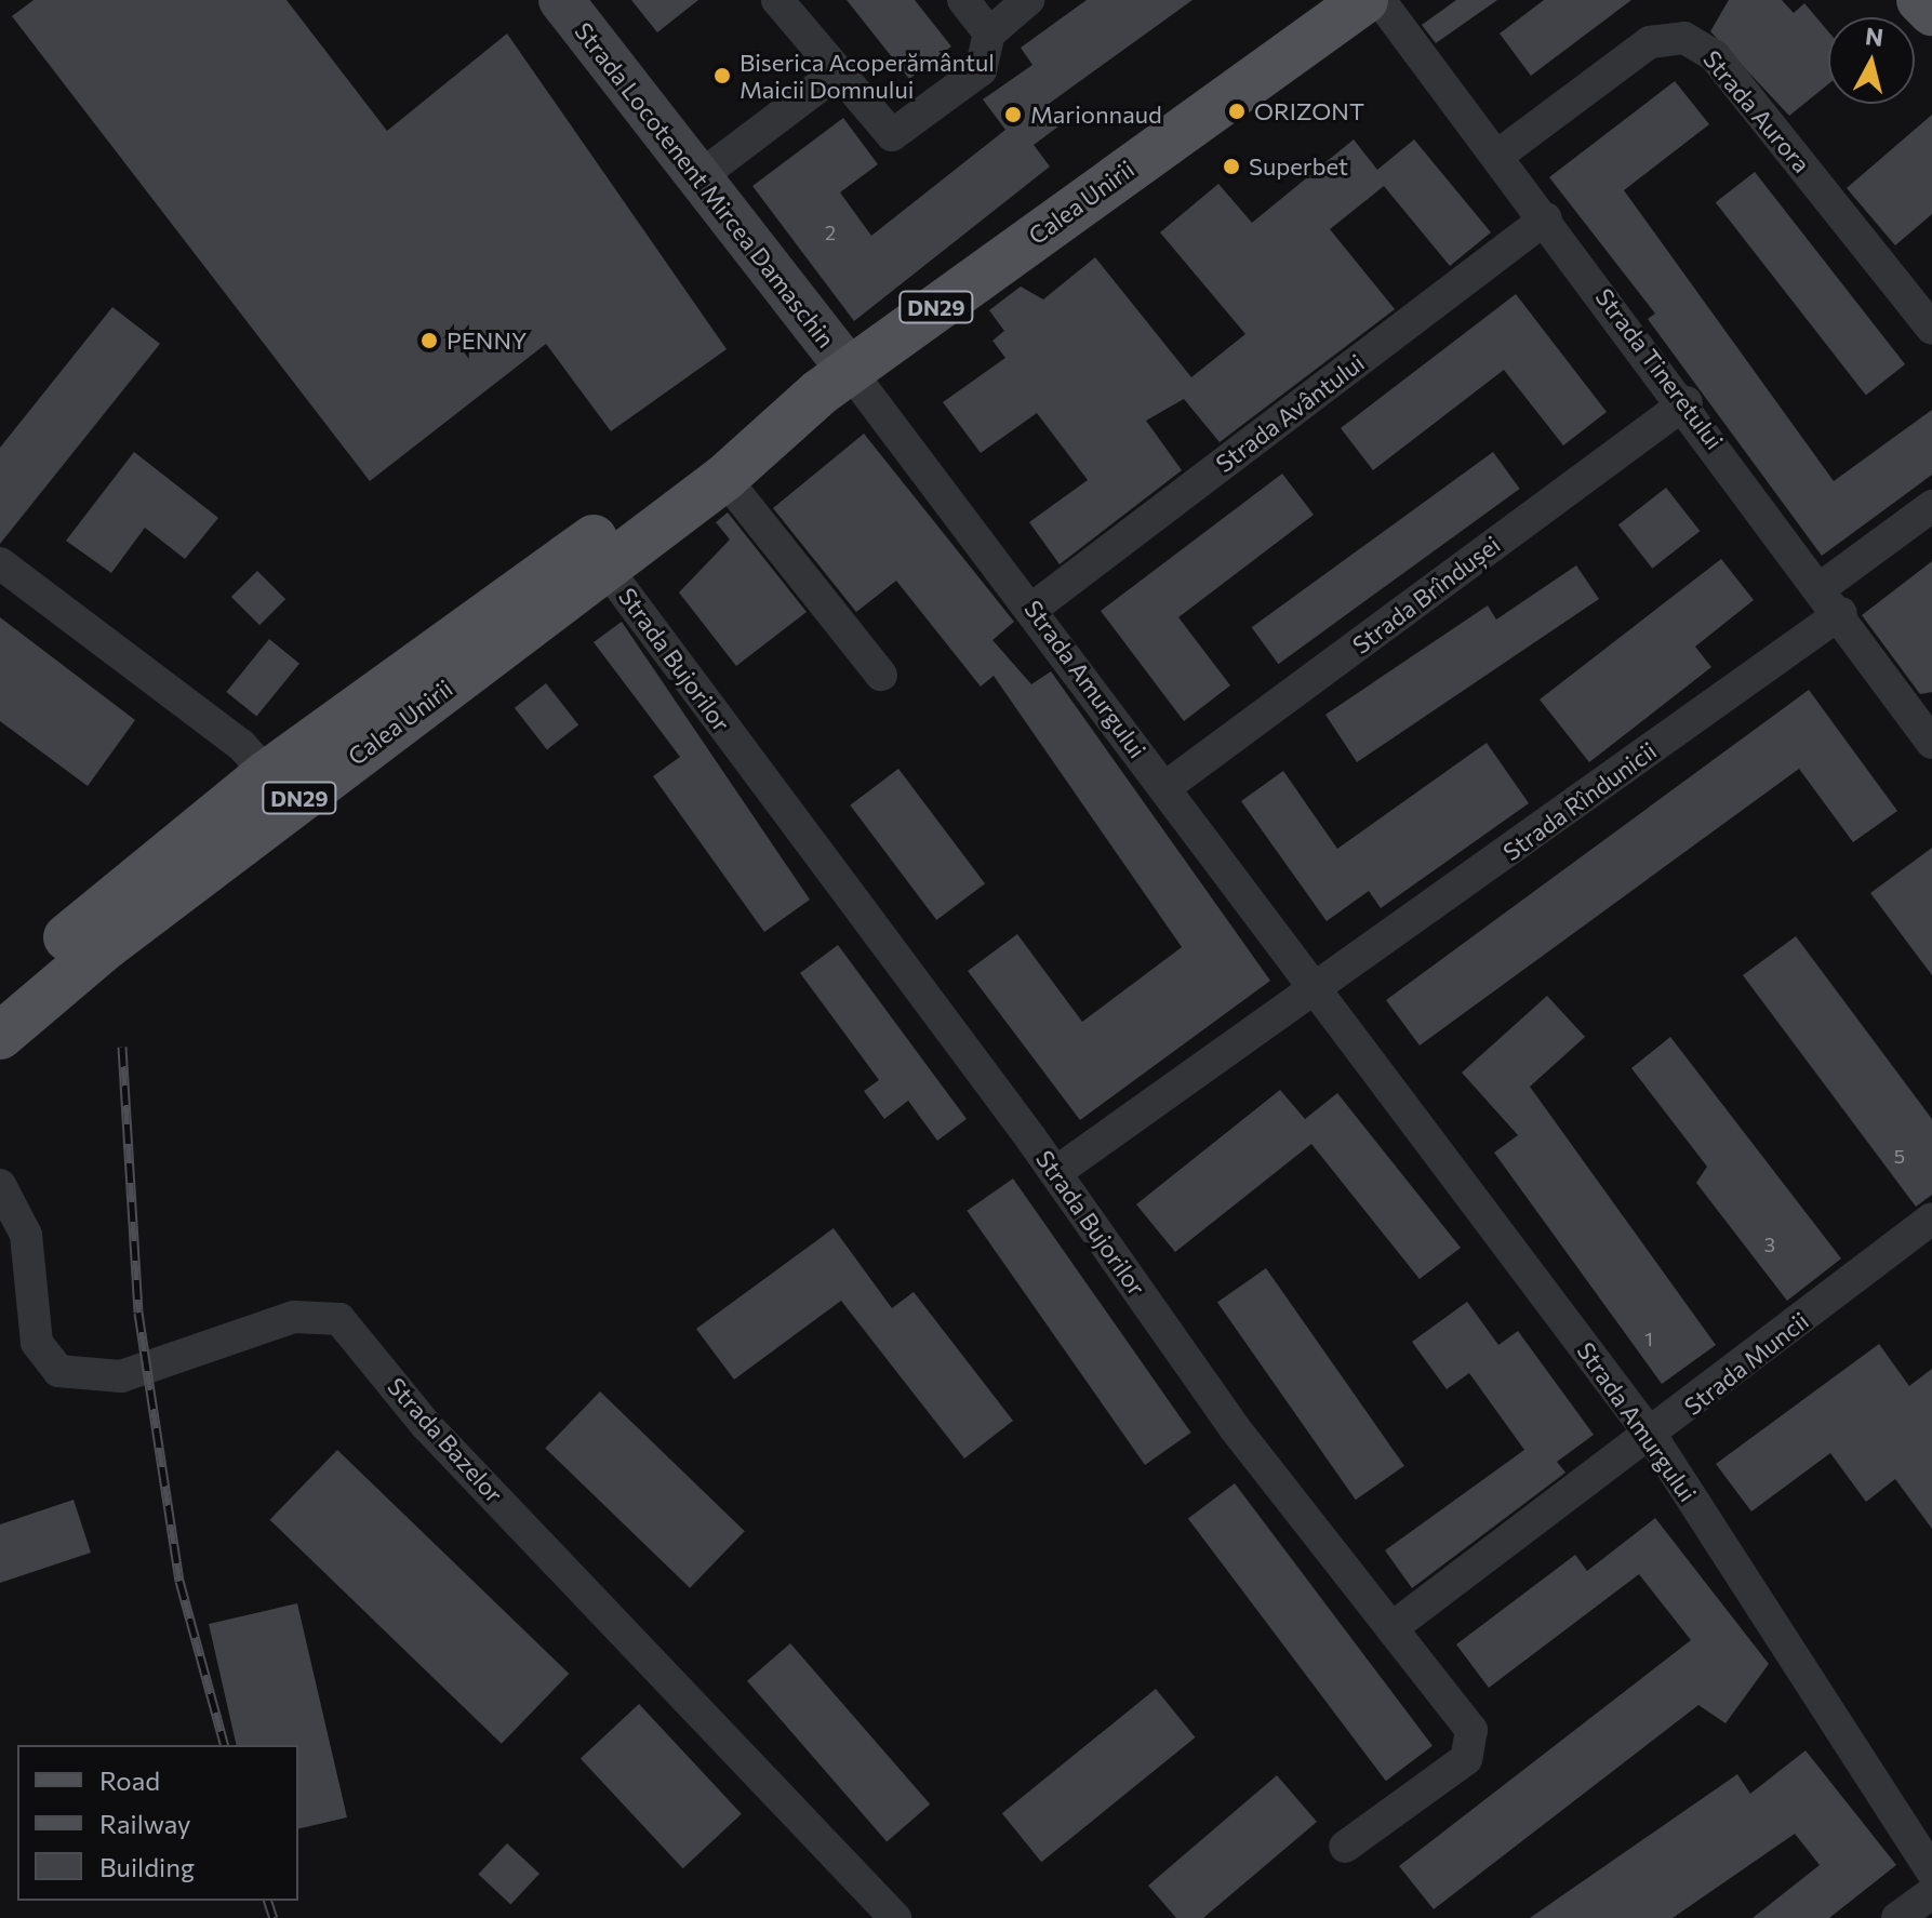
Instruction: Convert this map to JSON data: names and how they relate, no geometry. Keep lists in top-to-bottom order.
{
  "streets": {
    "main road": ["Calea Unirii", "DN29"],
    "street": [
      "Strada Aurora",
      "Strada Locotenent Mircea Damaschin",
      "Strada Tineretului",
      "Strada Avântului",
      "Strada Brîndușei",
      "Strada Bujorilor",
      "Strada Amurgului",
      "Strada Rîndunicii",
      "Strada Muncii",
      "Strada Bazelor"
    ]
  },
  "crossings": [
    ["Strada Aurora", "Strada Tineretului"],
    ["Strada Locotenent Mircea Damaschin", "Calea Unirii"],
    ["Strada Locotenent Mircea Damaschin", "Strada Amurgului"],
    ["Calea Unirii", "Strada Bujorilor"],
    ["Calea Unirii", "Strada Amurgului"],
    ["Strada Tineretului", "Strada Avântului"],
    ["Strada Tineretului", "Strada Brîndușei"],
    ["Strada Tineretului", "Strada Rîndunicii"],
    ["Strada Avântului", "Strada Amurgului"],
    ["Strada Brîndușei", "Strada Amurgului"],
    ["Strada Bujorilor", "Strada Muncii"],
    ["Strada Amurgului", "Strada Rîndunicii"],
    ["Strada Amurgului", "Strada Muncii"]
  ],
  "places": [
    "Biserica Acoperământul Maicii Domnului",
    "ORIZONT",
    "Marionnaud",
    "Superbet",
    "PENNY"
  ],
  "house_numbers": [
    "2",
    "5",
    "3",
    "1"
  ],
  "legend": ["Road", "Railway", "Building"],
  "north": "top"
}
